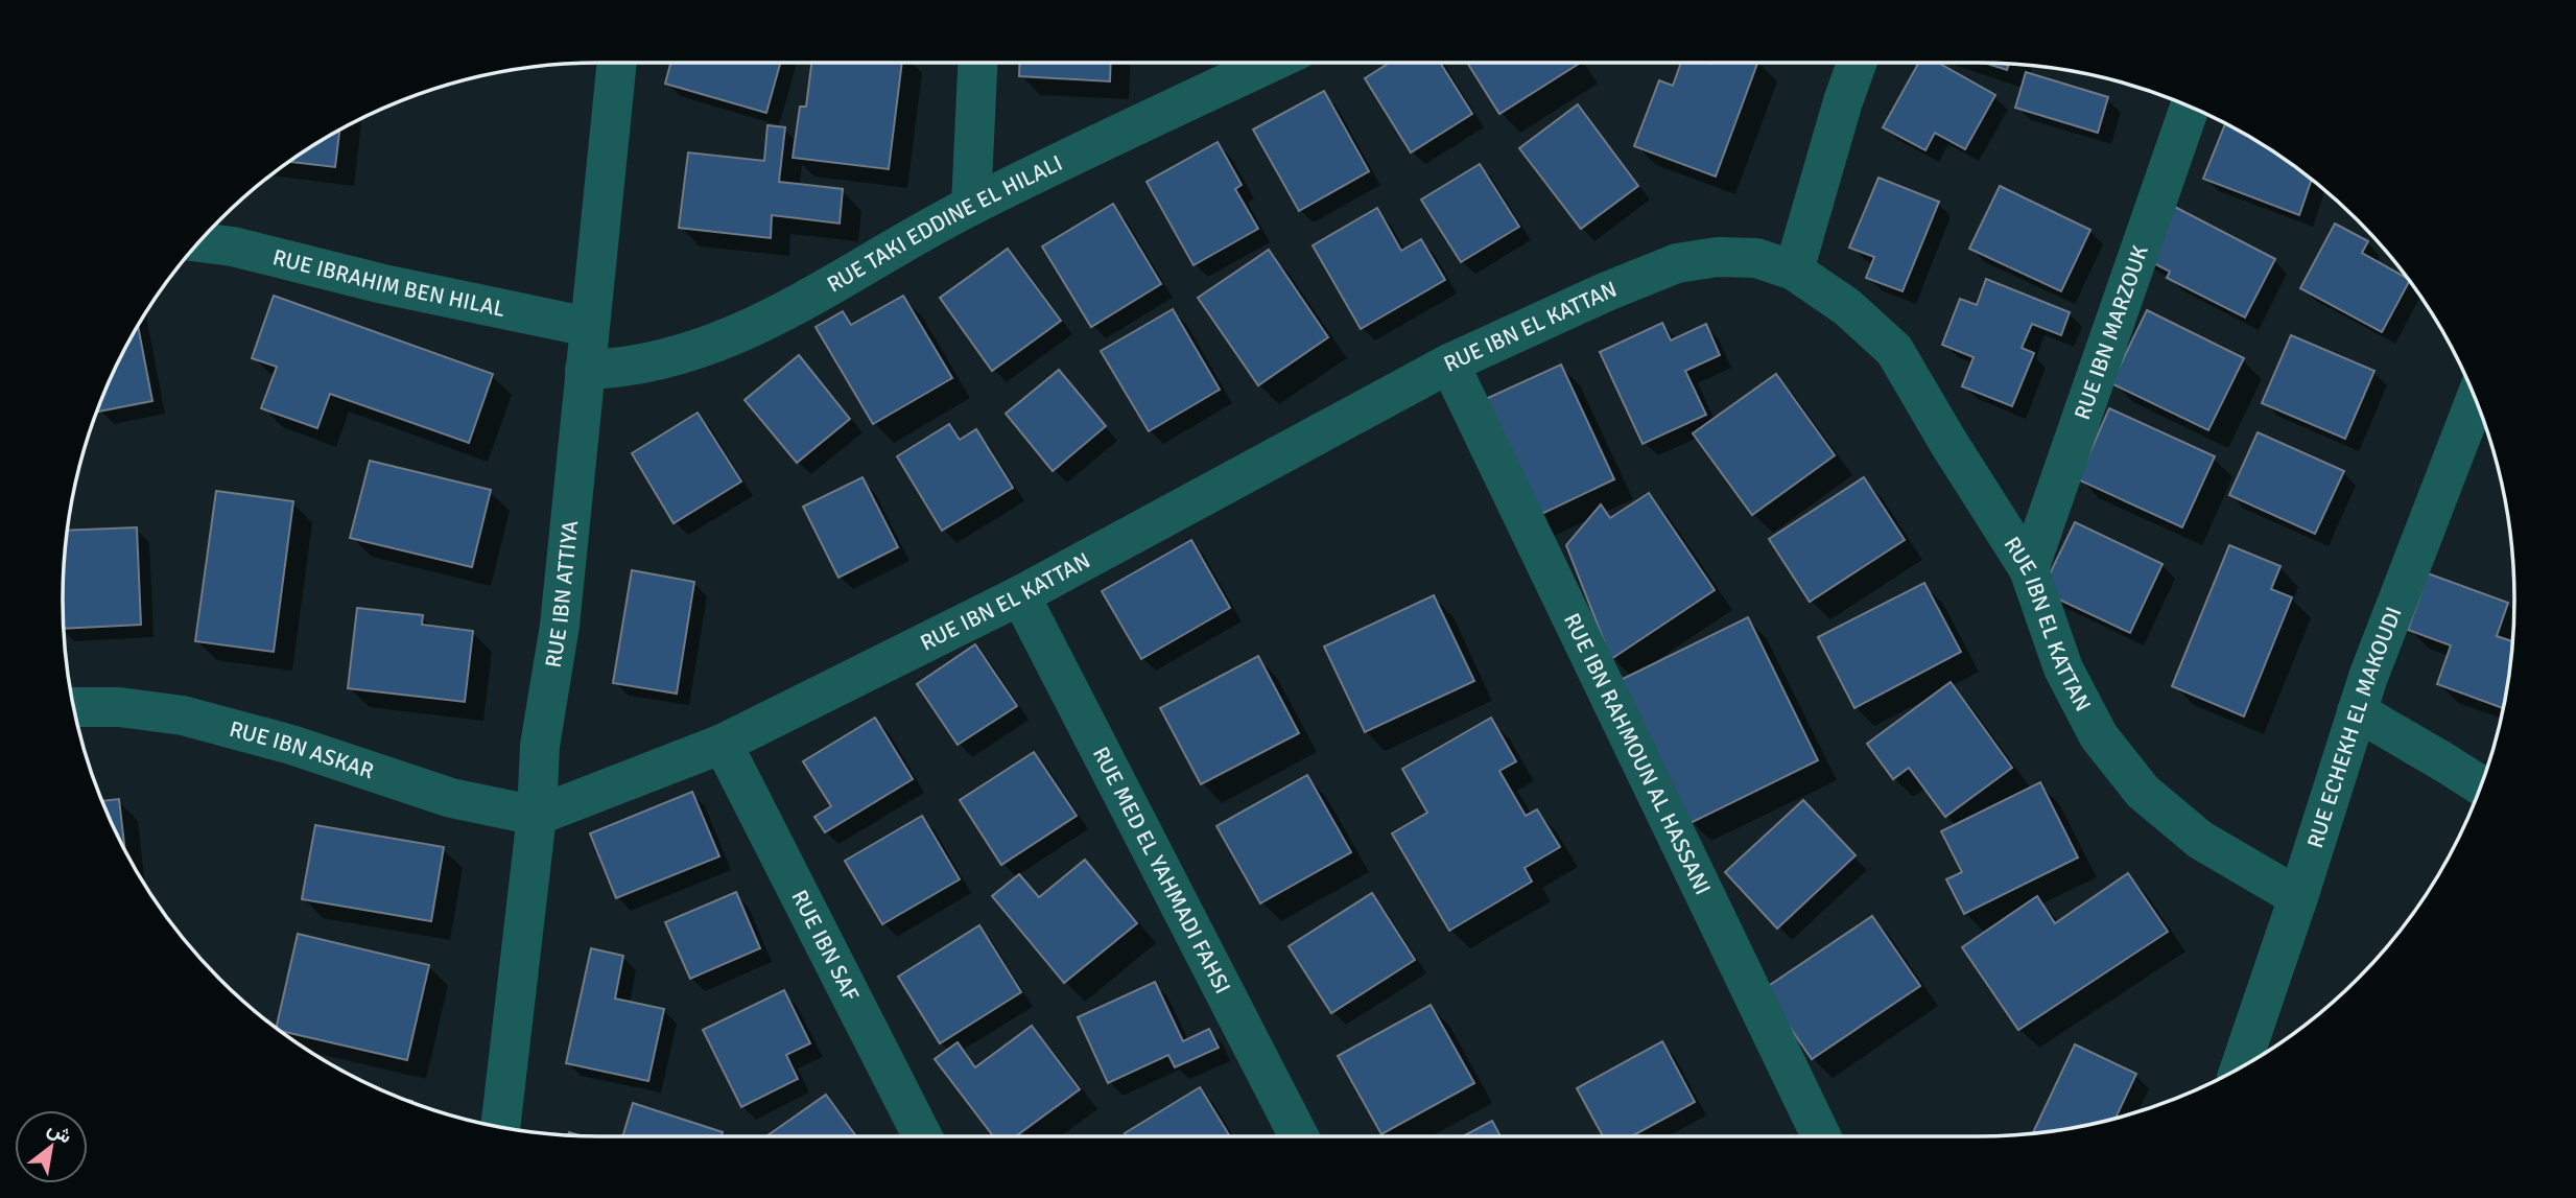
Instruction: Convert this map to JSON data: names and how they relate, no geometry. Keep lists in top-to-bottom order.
{
  "streets": {
    "street": [
      "RUE TAKI EDDINE EL HILALI",
      "RUE IBRAHIM BEN HILAL",
      "RUE IBN EL KATTAN",
      "RUE IBN MARZOUK",
      "RUE IBN ATTIYA",
      "RUE ECHEKH EL MAKOUDI",
      "RUE IBN ASKAR",
      "RUE IBN RAHMOUN AL HASSANI",
      "RUE MED EL YAHMADI FAHSI",
      "RUE IBN SAF"
    ]
  },
  "crossings": [
    ["RUE TAKI EDDINE EL HILALI", "RUE IBN ATTIYA"],
    ["RUE IBRAHIM BEN HILAL", "RUE IBN ATTIYA"],
    ["RUE IBN EL KATTAN", "RUE IBN MARZOUK"],
    ["RUE IBN EL KATTAN", "RUE IBN ATTIYA"],
    ["RUE IBN EL KATTAN", "RUE ECHEKH EL MAKOUDI"],
    ["RUE IBN EL KATTAN", "RUE IBN ASKAR"],
    ["RUE IBN EL KATTAN", "RUE IBN RAHMOUN AL HASSANI"],
    ["RUE IBN EL KATTAN", "RUE MED EL YAHMADI FAHSI"],
    ["RUE IBN EL KATTAN", "RUE IBN SAF"],
    ["RUE IBN ATTIYA", "RUE IBN ASKAR"]
  ],
  "north": "top right"
}
